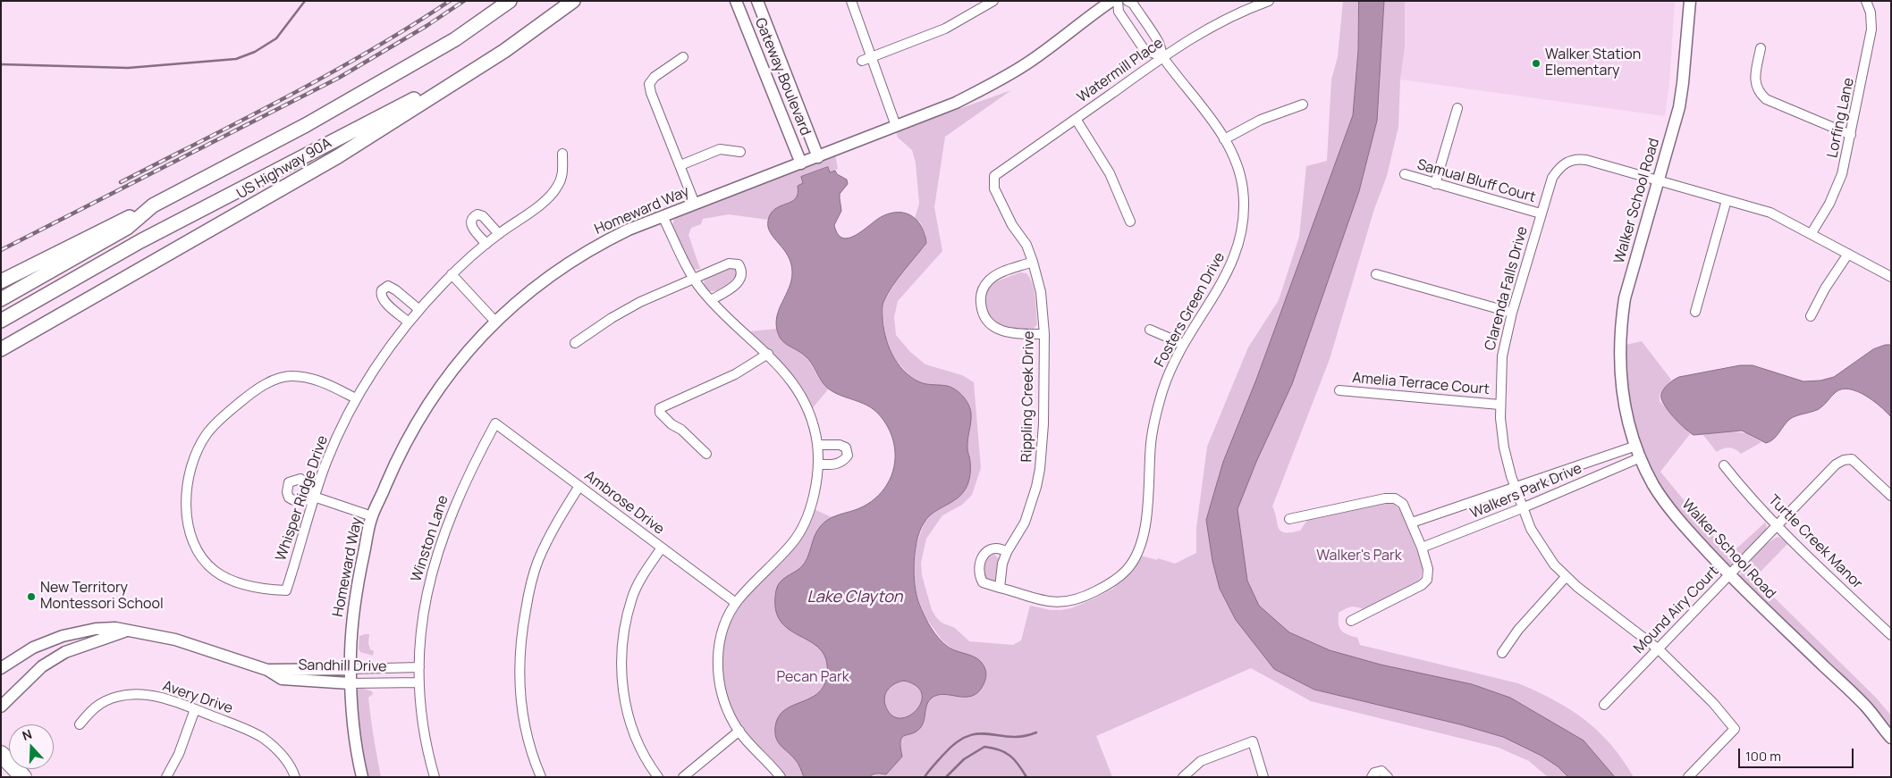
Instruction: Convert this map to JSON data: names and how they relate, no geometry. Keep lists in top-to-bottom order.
{
  "streets": {
    "main road": ["US Highway 90A"],
    "street": [
      "Watermill Place",
      "Gateway Boulevard",
      "Lorfing Lane",
      "Samual Bluff Court",
      "Walker School Road",
      "Homeward Way",
      "Clarenda Falls Drive",
      "Fosters Green Drive",
      "Amelia Terrace Court",
      "Rippling Creek Drive",
      "Walkers Park Drive",
      "Whisper Ridge Drive",
      "Ambrose Drive",
      "Winston Lane",
      "Turtle Creek Manor",
      "Mound Airy Court",
      "Sandhill Drive",
      "Avery Drive"
    ]
  },
  "crossings": [
    ["Watermill Place", "Fosters Green Drive"],
    ["Watermill Place", "Rippling Creek Drive"],
    ["Gateway Boulevard", "Homeward Way"],
    ["Lorfing Lane", "Clarenda Falls Drive"],
    ["Samual Bluff Court", "Clarenda Falls Drive"],
    ["Walker School Road", "Clarenda Falls Drive"],
    ["Walker School Road", "Walkers Park Drive"],
    ["Walker School Road", "Mound Airy Court"],
    ["Homeward Way", "Sandhill Drive"],
    ["Clarenda Falls Drive", "Amelia Terrace Court"],
    ["Clarenda Falls Drive", "Walkers Park Drive"],
    ["Clarenda Falls Drive", "Mound Airy Court"],
    ["Fosters Green Drive", "Rippling Creek Drive"],
    ["Ambrose Drive", "Winston Lane"],
    ["Winston Lane", "Sandhill Drive"],
    ["Turtle Creek Manor", "Mound Airy Court"]
  ],
  "water": ["Lake Clayton"],
  "parks": ["Walker's Park", "Pecan Park"],
  "places": ["Walker Station Elementary", "New Territory Montessori School"],
  "scale_bar": "100 m",
  "north": "top"
}
